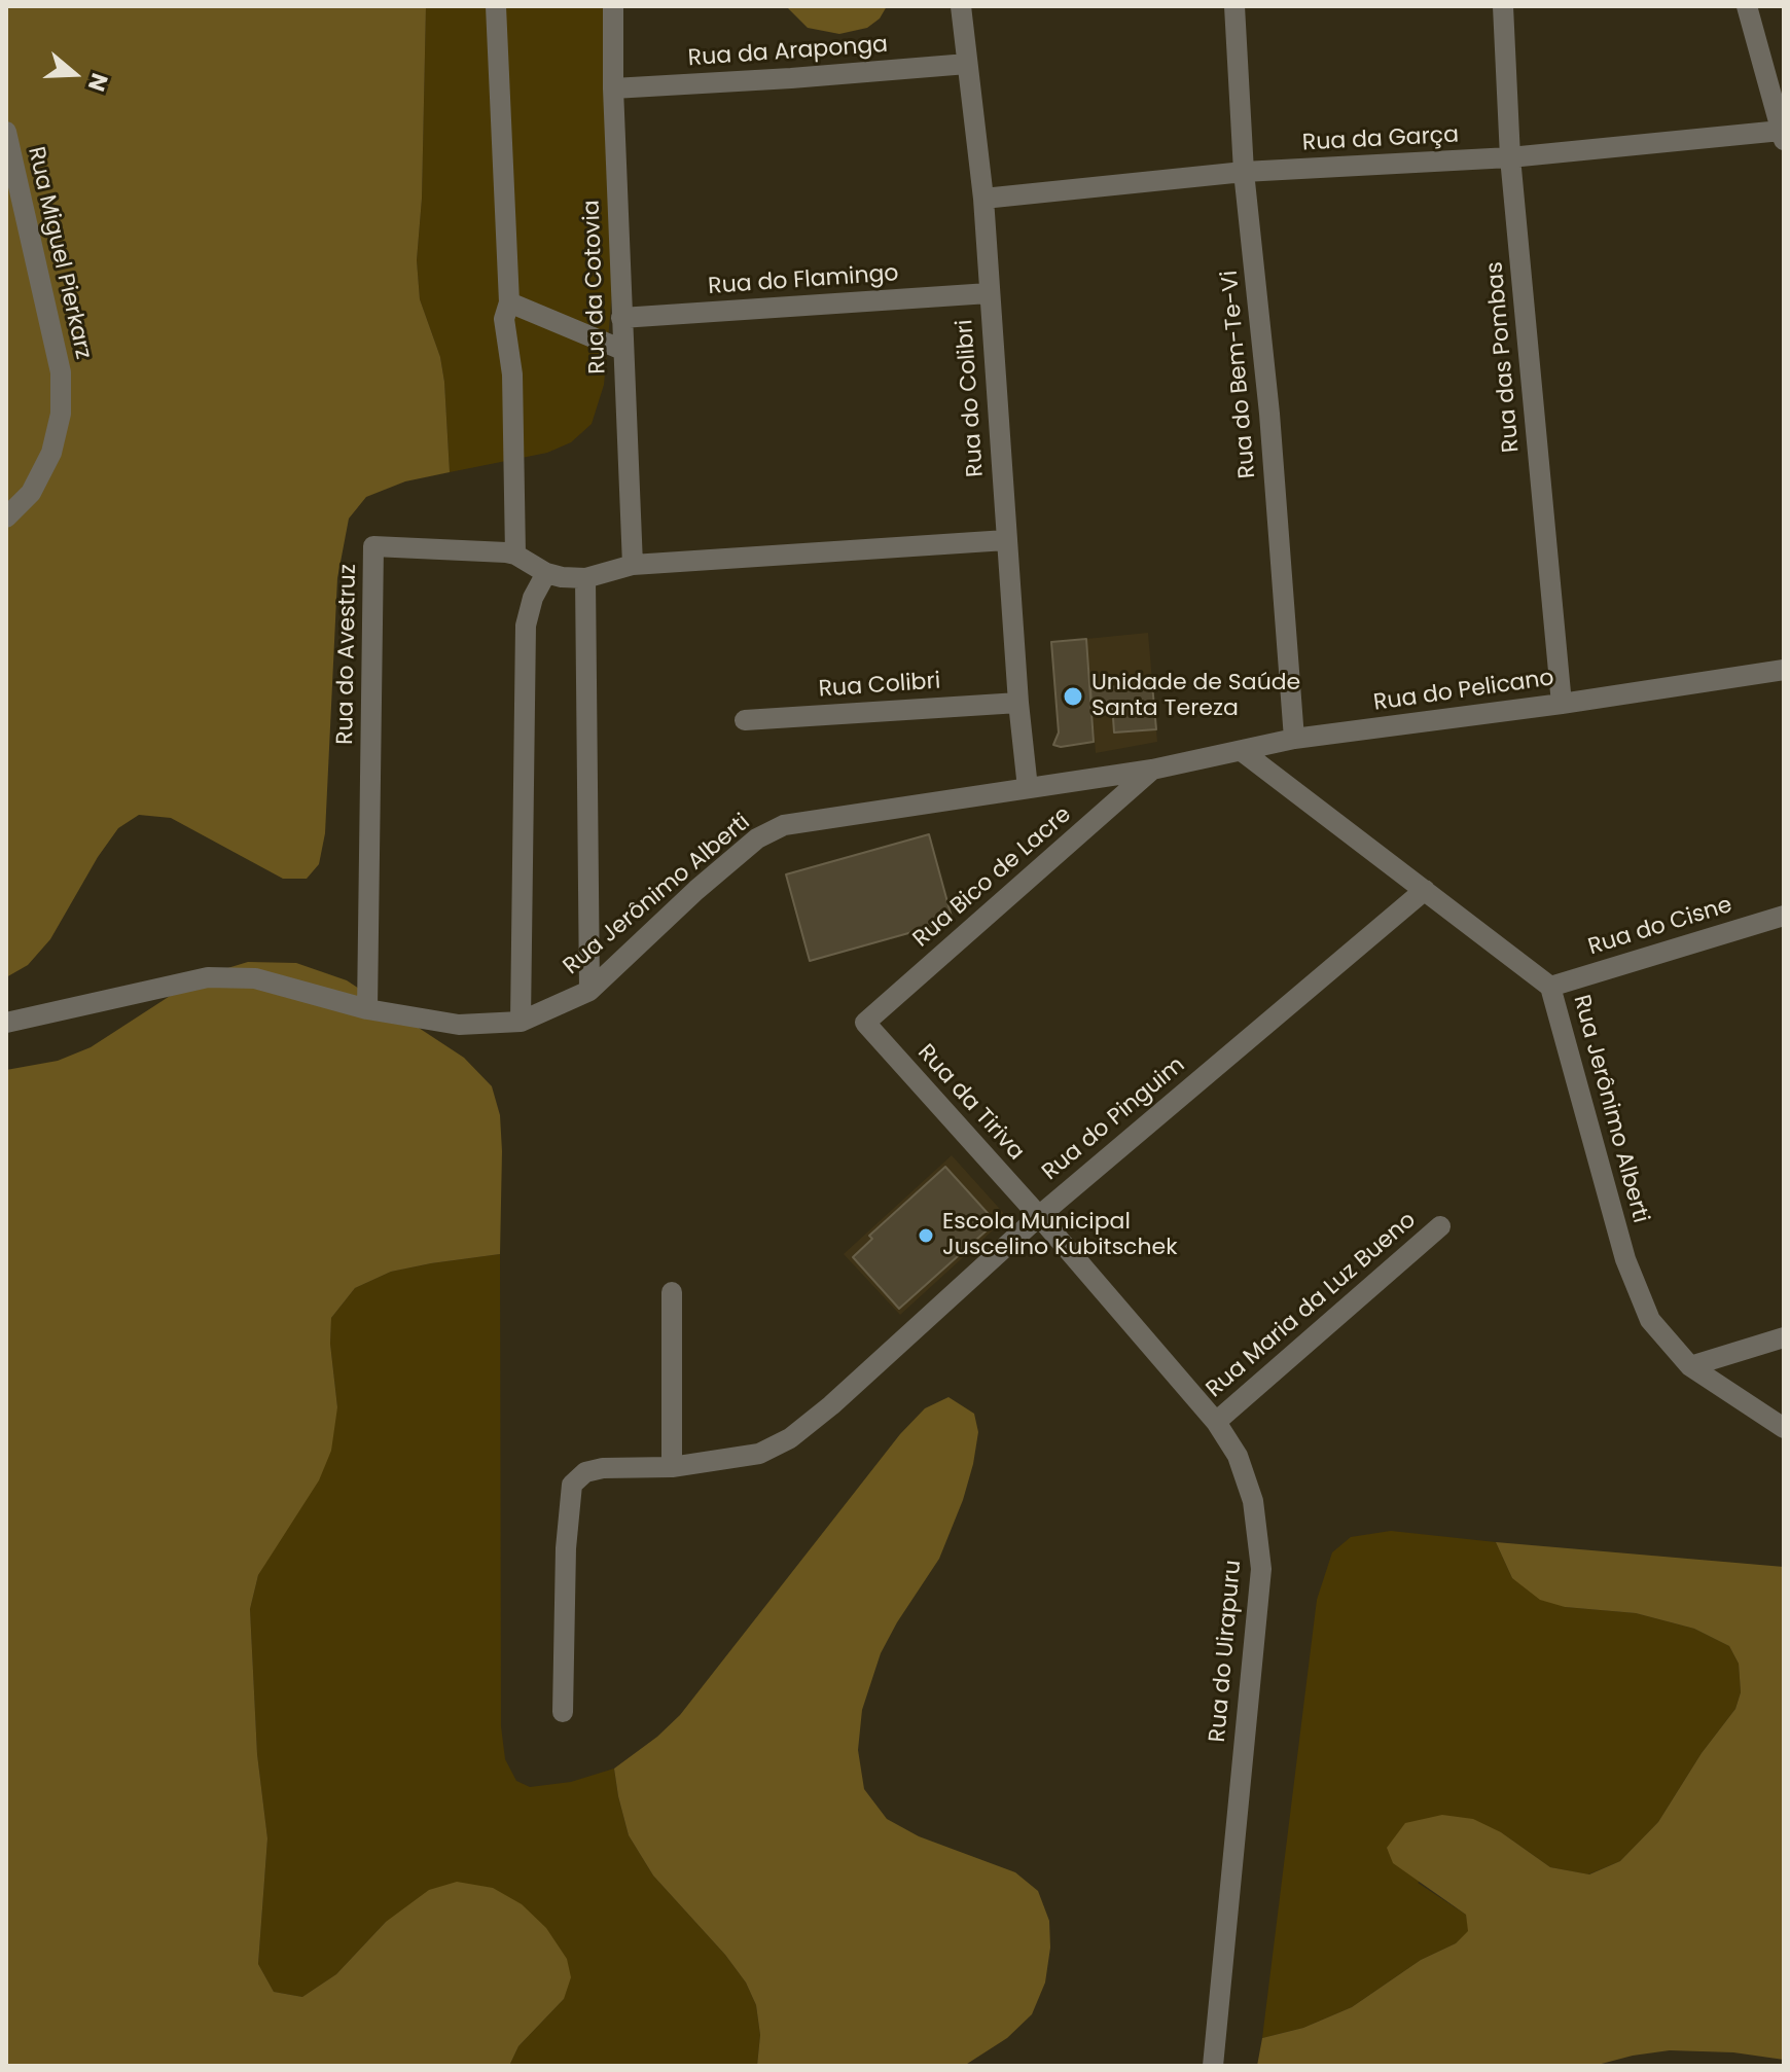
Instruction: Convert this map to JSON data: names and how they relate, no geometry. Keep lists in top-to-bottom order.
{
  "streets": {
    "street": [
      "Rua da Araponga",
      "Rua da Garça",
      "Rua Miguel Pierkarz",
      "Rua do Flamingo",
      "Rua da Cotovia",
      "Rua das Pombas",
      "Rua do Bem-Te-Vi",
      "Rua do Colibri",
      "Rua do Avestruz",
      "Rua Colibri",
      "Rua do Pelicano",
      "Rua Bico de Lacre",
      "Rua Jerônimo Alberti",
      "Rua do Cisne",
      "Rua da Tiriva",
      "Rua do Pinguim",
      "Rua Maria da Luz Bueno",
      "Rua do Uirapuru"
    ]
  },
  "crossings": [
    ["Rua da Araponga", "Rua da Cotovia"],
    ["Rua da Araponga", "Rua do Colibri"],
    ["Rua da Garça", "Rua das Pombas"],
    ["Rua da Garça", "Rua do Bem-Te-Vi"],
    ["Rua da Garça", "Rua do Colibri"],
    ["Rua do Flamingo", "Rua da Cotovia"],
    ["Rua do Flamingo", "Rua do Colibri"],
    ["Rua da Cotovia", "Rua do Avestruz"],
    ["Rua das Pombas", "Rua do Pelicano"],
    ["Rua do Bem-Te-Vi", "Rua do Pelicano"],
    ["Rua do Colibri", "Rua do Avestruz"],
    ["Rua do Colibri", "Rua Colibri"],
    ["Rua do Colibri", "Rua Jerônimo Alberti"],
    ["Rua do Avestruz", "Rua Jerônimo Alberti"],
    ["Rua do Pelicano", "Rua Bico de Lacre"],
    ["Rua do Pelicano", "Rua Jerônimo Alberti"],
    ["Rua Bico de Lacre", "Rua Jerônimo Alberti"],
    ["Rua Bico de Lacre", "Rua da Tiriva"],
    ["Rua Jerônimo Alberti", "Rua do Cisne"],
    ["Rua Jerônimo Alberti", "Rua do Pinguim"],
    ["Rua da Tiriva", "Rua do Pinguim"],
    ["Rua da Tiriva", "Rua do Uirapuru"],
    ["Rua do Pinguim", "Rua do Uirapuru"],
    ["Rua Maria da Luz Bueno", "Rua do Uirapuru"]
  ],
  "places": ["Unidade de Saúde Santa Tereza", "Escola Municipal Juscelino Kubitschek"],
  "north": "right"
}
